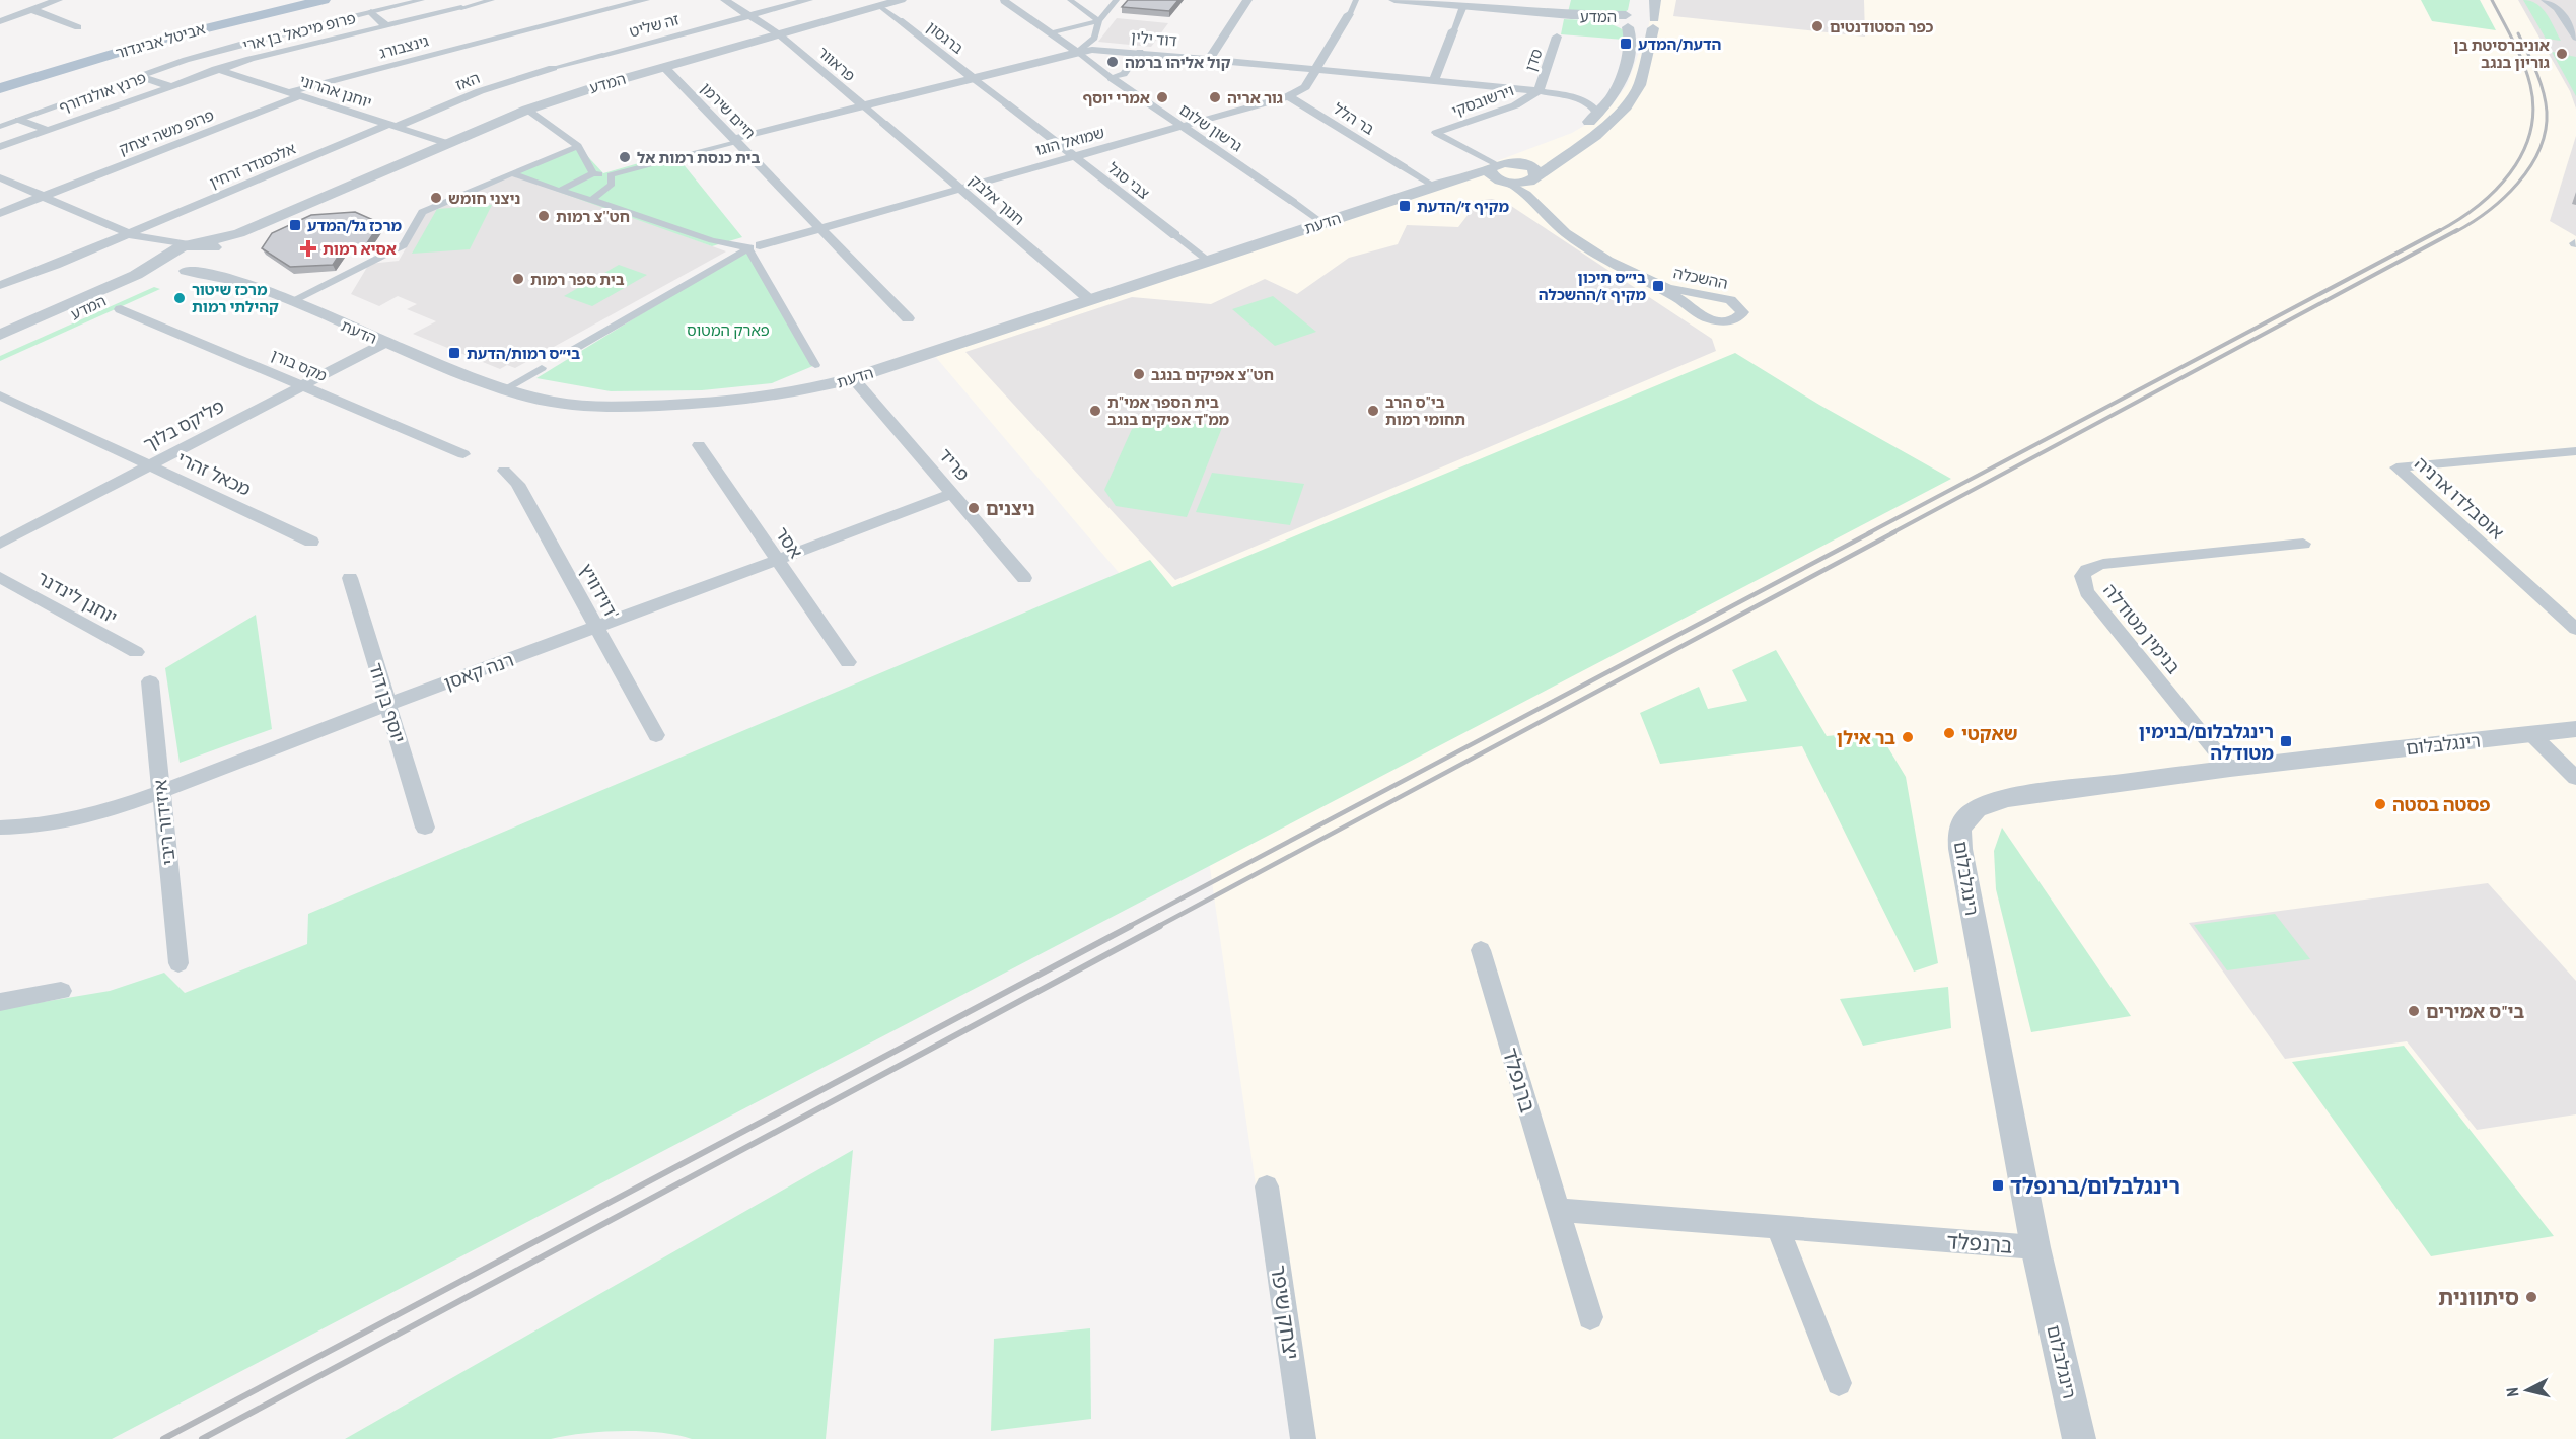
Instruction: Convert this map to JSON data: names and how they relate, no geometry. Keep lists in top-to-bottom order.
{
  "streets": {
    "main road": ["אביטל אביגדור"],
    "street": [
      "המדע",
      "זה שליט",
      "פרופ מיכאל בן ארי",
      "ברגסון",
      "דוד ילין",
      "גינצבורג",
      "סדן",
      "פראוור",
      "האז",
      "יוחנן אהרוני",
      "פרנץ אולנדורף",
      "וירשובסקי",
      "חיים שירמן",
      "בר הלל",
      "גרשון שלום",
      "פרופ משה יצחק",
      "שמואל הוגו",
      "אלכסנדר זרחין",
      "צבי סגל",
      "חנוך אלבק",
      "הדעת",
      "ההשכלה",
      "מקס בורן",
      "פליקס בלוך",
      "פריד",
      "מכאל זהרי",
      "אוסבלדו ארניה",
      "אסר",
      "דוידוויץ'",
      "יוחנן לינדנר",
      "בנימין מטודלה",
      "רנה קאסן",
      "יוסף בן דוד",
      "רינגלבלום",
      "איזידור ריבי",
      "ברנפלד",
      "יצחק שיפר"
    ]
  },
  "crossings": [
    ["המדע", "יוחנן אהרוני"],
    ["המדע", "חיים שירמן"],
    ["המדע", "הדעת"],
    ["פרופ מיכאל בן ארי", "יוחנן אהרוני"],
    ["פרופ מיכאל בן ארי", "פרנץ אולנדורף"],
    ["ברגסון", "דוד ילין"],
    ["דוד ילין", "סדן"],
    ["דוד ילין", "פראוור"],
    ["דוד ילין", "וירשובסקי"],
    ["דוד ילין", "חיים שירמן"],
    ["דוד ילין", "שמואל הוגו"],
    ["גינצבורג", "יוחנן אהרוני"],
    ["גינצבורג", "פרופ משה יצחק"],
    ["סדן", "וירשובסקי"],
    ["האז", "יוחנן אהרוני"],
    ["האז", "אלכסנדר זרחין"],
    ["יוחנן אהרוני", "פרנץ אולנדורף"],
    ["יוחנן אהרוני", "פרופ משה יצחק"],
    ["יוחנן אהרוני", "אלכסנדר זרחין"],
    ["חיים שירמן", "שמואל הוגו"],
    ["בר הלל", "שמואל הוגו"],
    ["גרשון שלום", "שמואל הוגו"],
    ["שמואל הוגו", "צבי סגל"],
    ["שמואל הוגו", "חנוך אלבק"],
    ["חנוך אלבק", "הדעת"],
    ["הדעת", "ההשכלה"],
    ["הדעת", "פליקס בלוך"],
    ["הדעת", "פריד"],
    ["מקס בורן", "פליקס בלוך"],
    ["פליקס בלוך", "מכאל זהרי"],
    ["פריד", "רנה קאסן"],
    ["אסר", "רנה קאסן"],
    ["דוידוויץ'", "רנה קאסן"],
    ["בנימין מטודלה", "רינגלבלום"],
    ["רנה קאסן", "יוסף בן דוד"],
    ["רנה קאסן", "איזידור ריבי"],
    ["רינגלבלום", "ברנפלד"]
  ],
  "parks": ["פארק המטוס"],
  "places": {
    "other": [
      "כפר הסטודנטים",
      "אוניברסיטת בן גוריון בנגב",
      "קול אליהו ברמה",
      "אמרי יוסף",
      "גור אריה",
      "בית כנסת רמות אל",
      "ניצני חומש",
      "חט''צ רמות",
      "בית ספר רמות",
      "מרכז שיטור קהילתי רמות",
      "חט''צ אפיקים בנגב",
      "בית הספר אמי\"ת ממ\"ד אפיקים בנגב",
      "בי\"ס הרב תחומי רמות",
      "ניצנים",
      "שאקטי",
      "בר אילן",
      "פסטה בסטה",
      "בי\"ס אמירים",
      "סיתוונית"
    ],
    "transit": [
      "הדעת/המדע",
      "מקיף ז׳/הדעת",
      "מרכז גל/המדע",
      "בי״ס תיכון מקיף ז/ההשכלה",
      "בי״ס רמות/הדעת",
      "רינגלבלום/בנימין מטודלה",
      "רינגלבלום/ברנפלד"
    ],
    "health": ["אסיא רמות"]
  },
  "north": "left"
}
